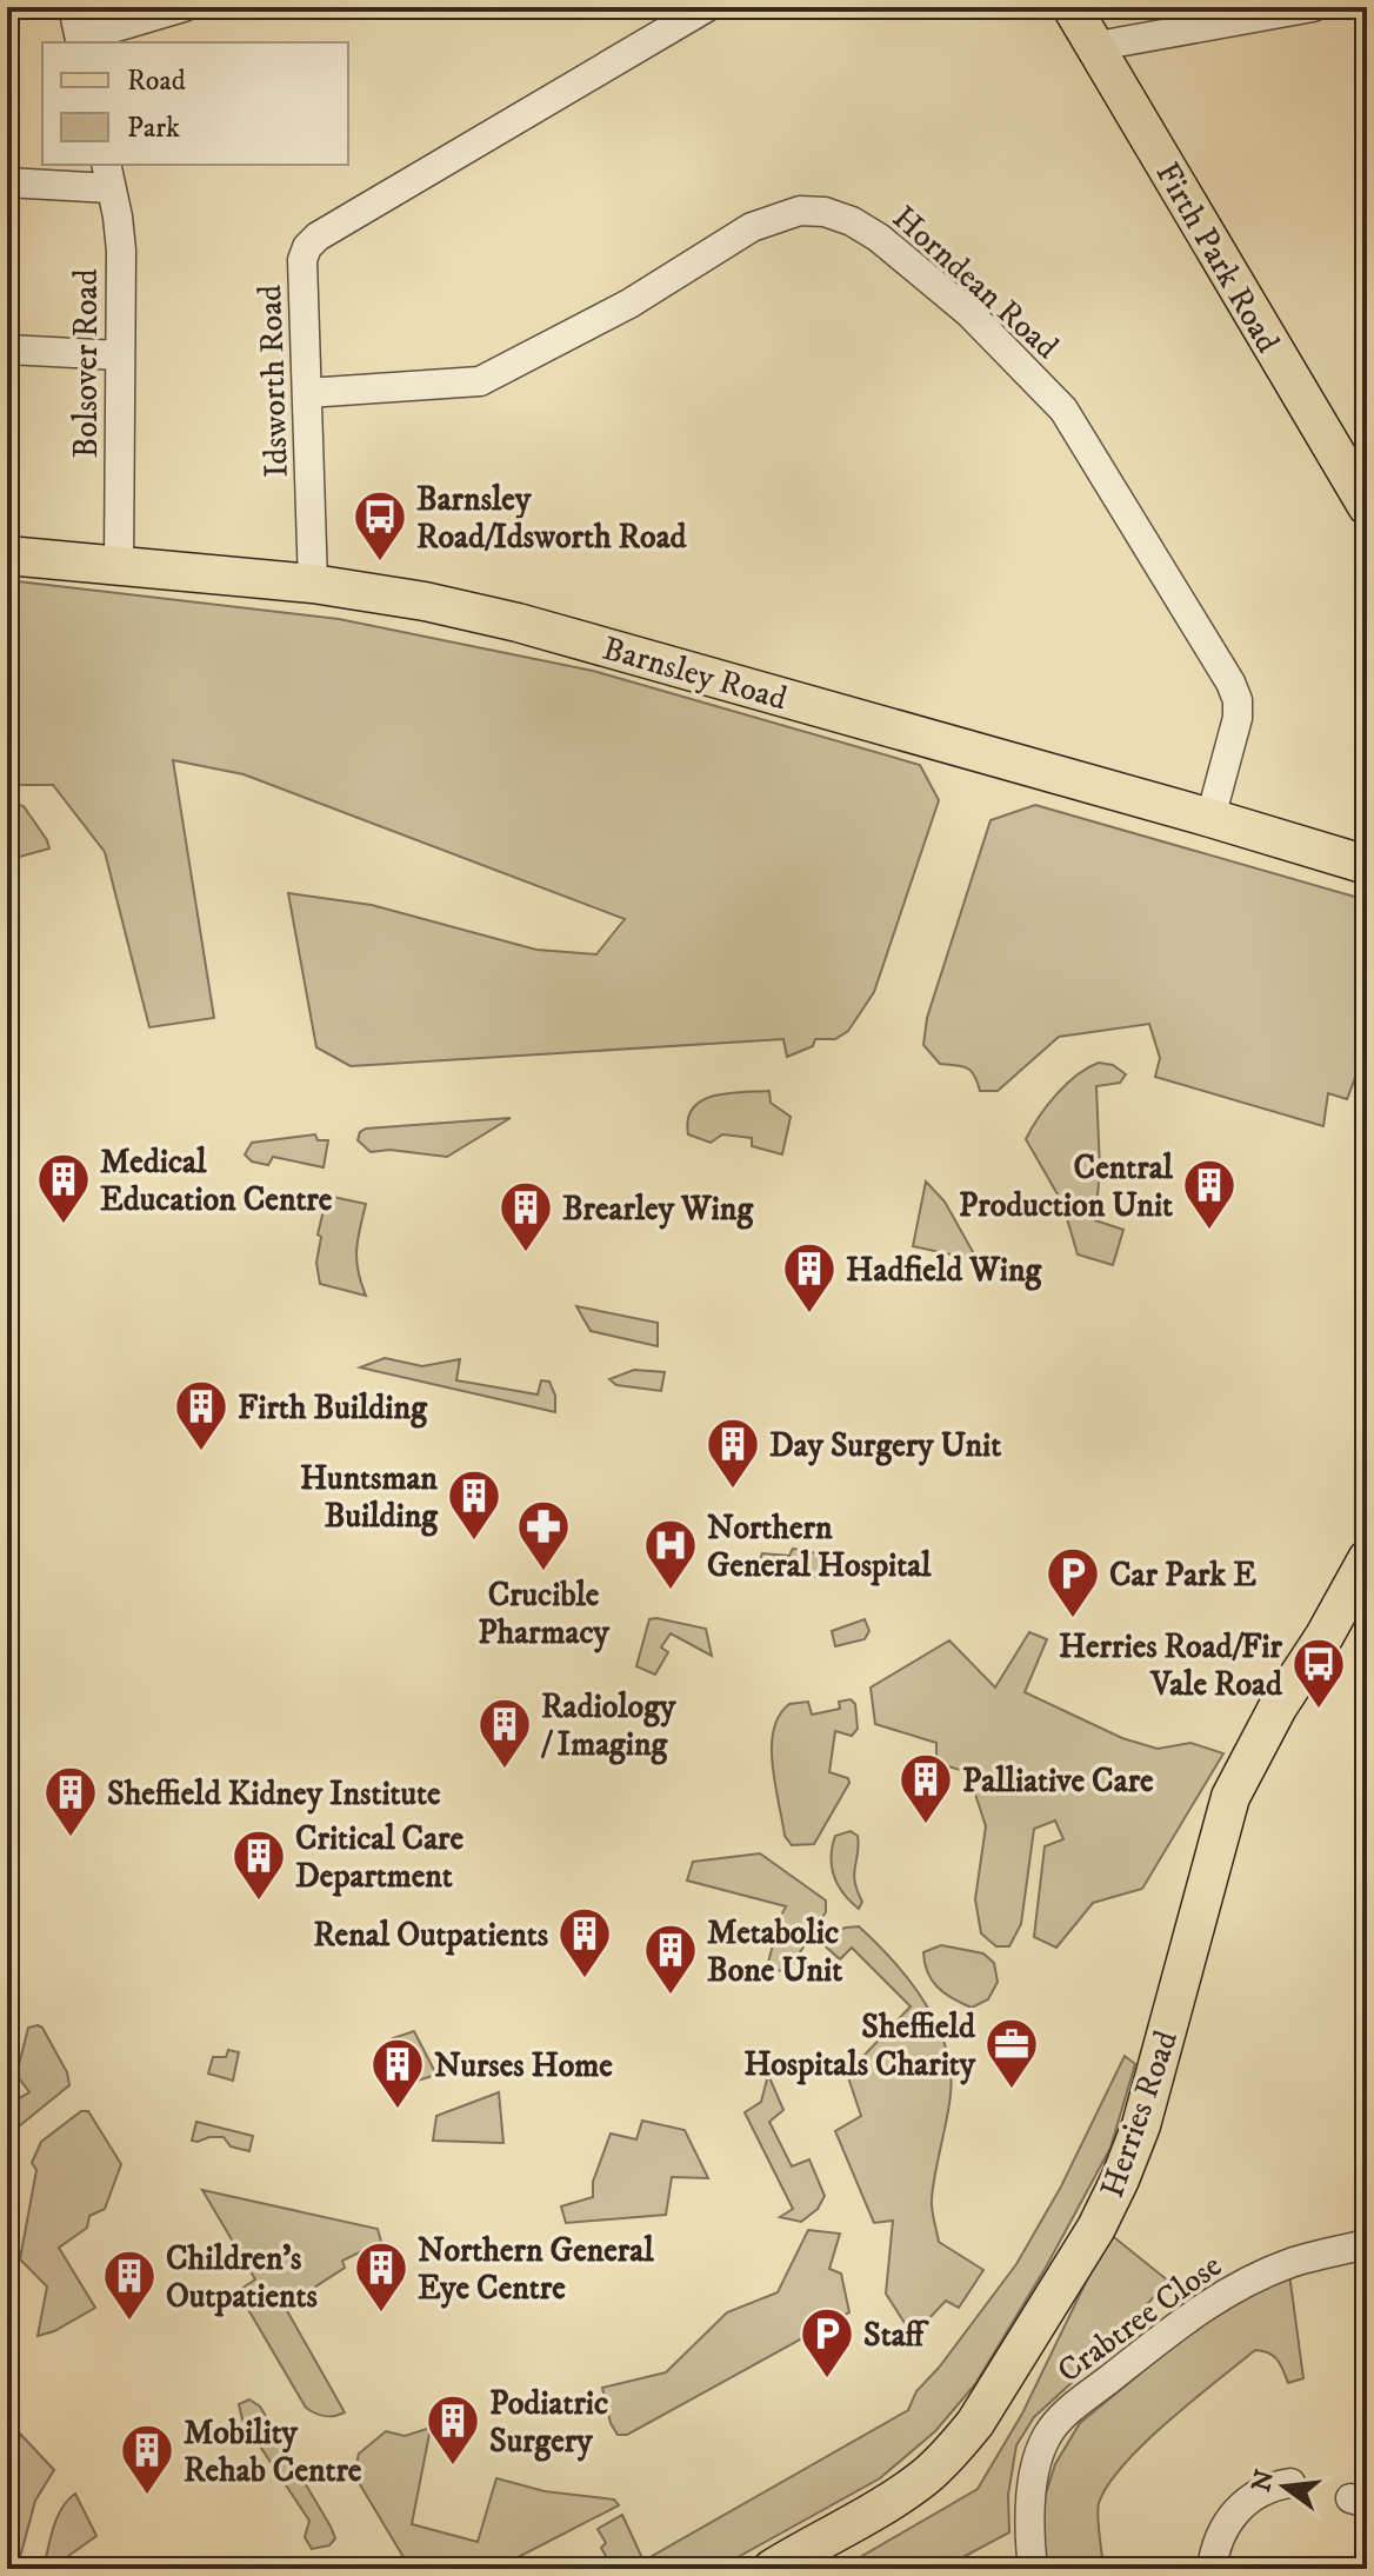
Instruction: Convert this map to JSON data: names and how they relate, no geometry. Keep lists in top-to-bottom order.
{
  "streets": {
    "main road": ["Firth Park Road", "Barnsley Road", "Herries Road"],
    "street": [
      "Horndean Road",
      "Bolsover Road",
      "Idsworth Road",
      "Crabtree Close"
    ]
  },
  "crossings": [
    ["Horndean Road", "Idsworth Road"],
    ["Horndean Road", "Barnsley Road"],
    ["Bolsover Road", "Barnsley Road"],
    ["Idsworth Road", "Barnsley Road"]
  ],
  "places": {
    "bus stop": ["Barnsley Road/Idsworth Road", "Herries Road/Fir Vale Road"],
    "building": [
      "Medical Education Centre",
      "Central Production Unit",
      "Brearley Wing",
      "Hadfield Wing",
      "Firth Building",
      "Day Surgery Unit",
      "Huntsman Building",
      "Radiology / Imaging",
      "Palliative Care",
      "Sheffield Kidney Institute",
      "Critical Care Department",
      "Renal Outpatients",
      "Metabolic Bone Unit",
      "Nurses Home",
      "Northern General Eye Centre",
      "Children's Outpatients",
      "Podiatric Surgery",
      "Mobility Rehab Centre"
    ],
    "pharmacy": ["Crucible Pharmacy"],
    "hospital": ["Northern General Hospital"],
    "parking": ["Car Park E", "Staff"],
    "office": ["Sheffield Hospitals Charity"]
  },
  "legend": ["Road", "Park"],
  "north": "left"
}
